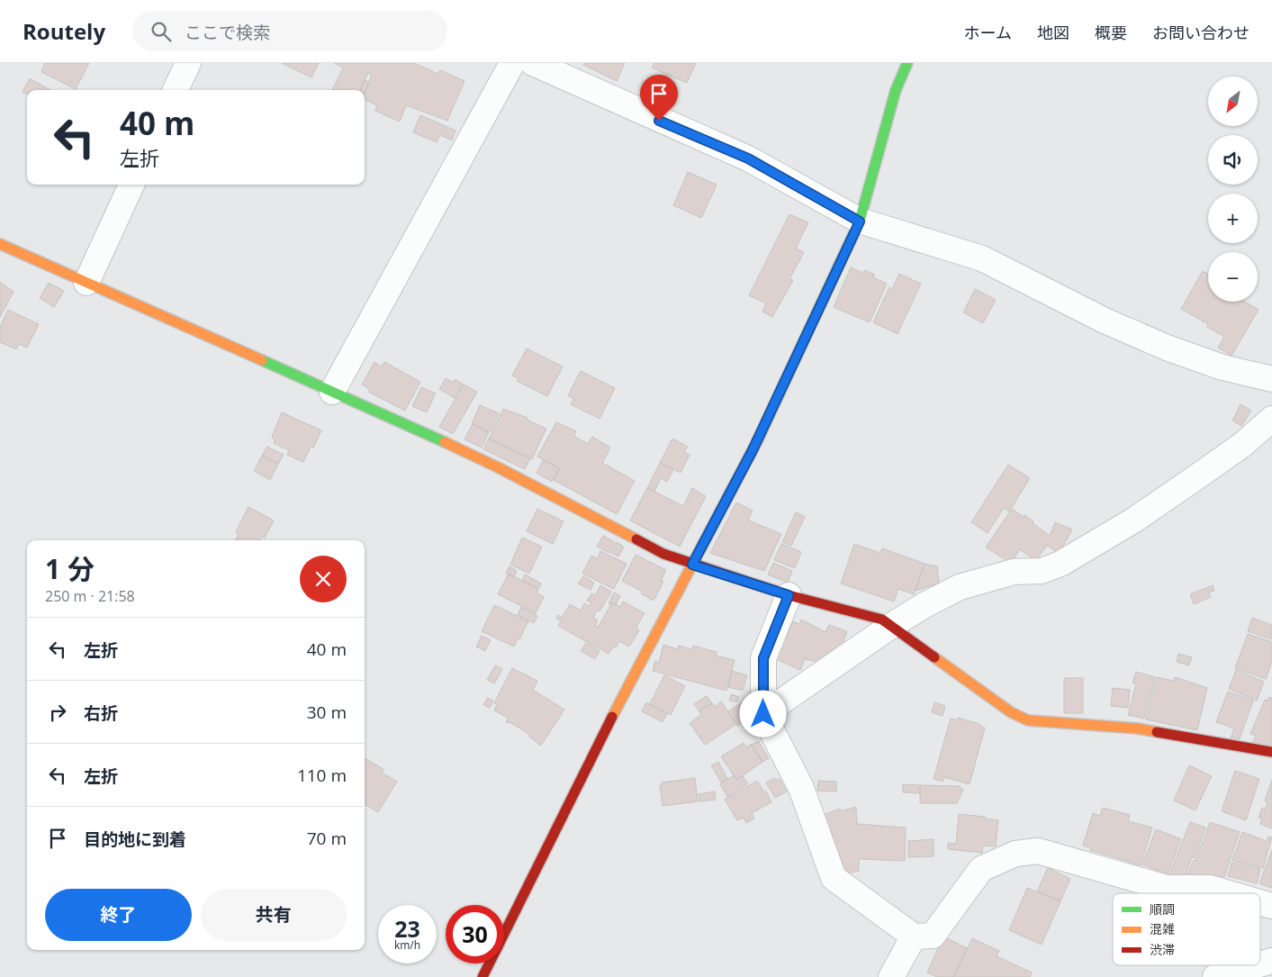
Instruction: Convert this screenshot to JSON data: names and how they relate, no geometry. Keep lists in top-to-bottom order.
{
  "legend": ["順調", "混雑", "渋滞"],
  "north": "bottom left",
  "page": {
    "header": "Routely",
    "search": "ここで検索",
    "nav": [
      "ホーム",
      "地図",
      "概要",
      "お問い合わせ"
    ],
    "map_buttons": ["+", "−"],
    "turn": ["40 m", "左折"],
    "heading": ["1 分", "250 m · 21:58"],
    "list": [
      {
        "name": "左折",
        "value": "40 m"
      },
      {
        "name": "右折",
        "value": "30 m"
      },
      {
        "name": "左折",
        "value": "110 m"
      },
      {
        "name": "目的地に到着",
        "value": "70 m"
      }
    ],
    "buttons": ["終了", "共有"],
    "speed": "23 km/h",
    "limit": "30"
  }
}
